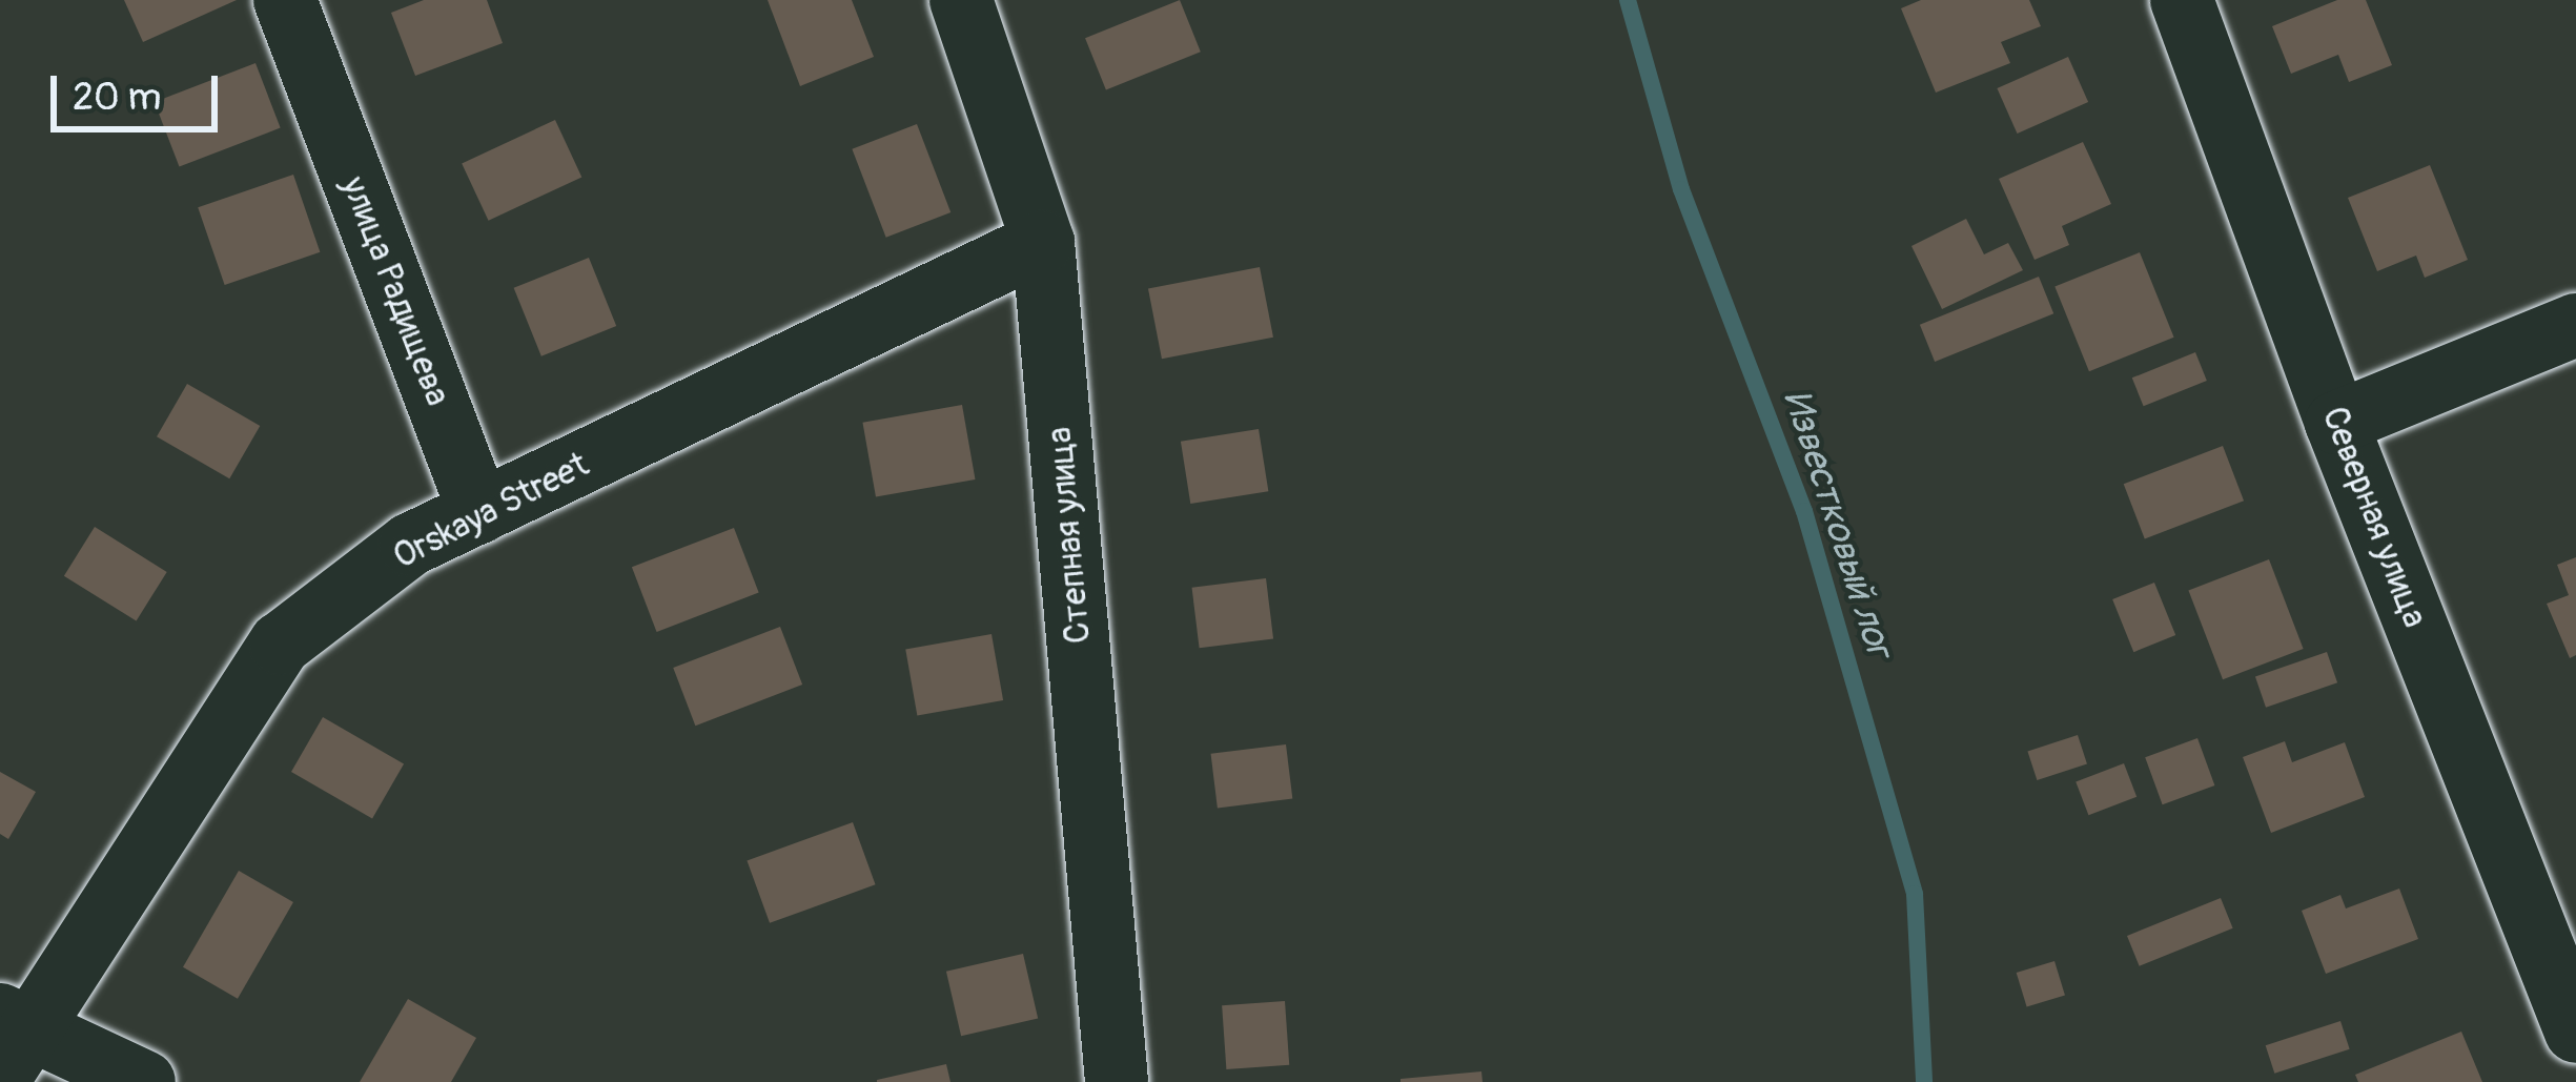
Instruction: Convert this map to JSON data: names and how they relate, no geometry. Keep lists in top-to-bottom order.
{
  "streets": {
    "street": [
      "улица Радищева",
      "Orskaya Street",
      "Северная улица",
      "Степная улица"
    ]
  },
  "crossings": [
    ["улица Радищева", "Orskaya Street"],
    ["Orskaya Street", "Степная улица"]
  ],
  "water": ["Известковый лог"],
  "scale_bar": "20 m"
}
